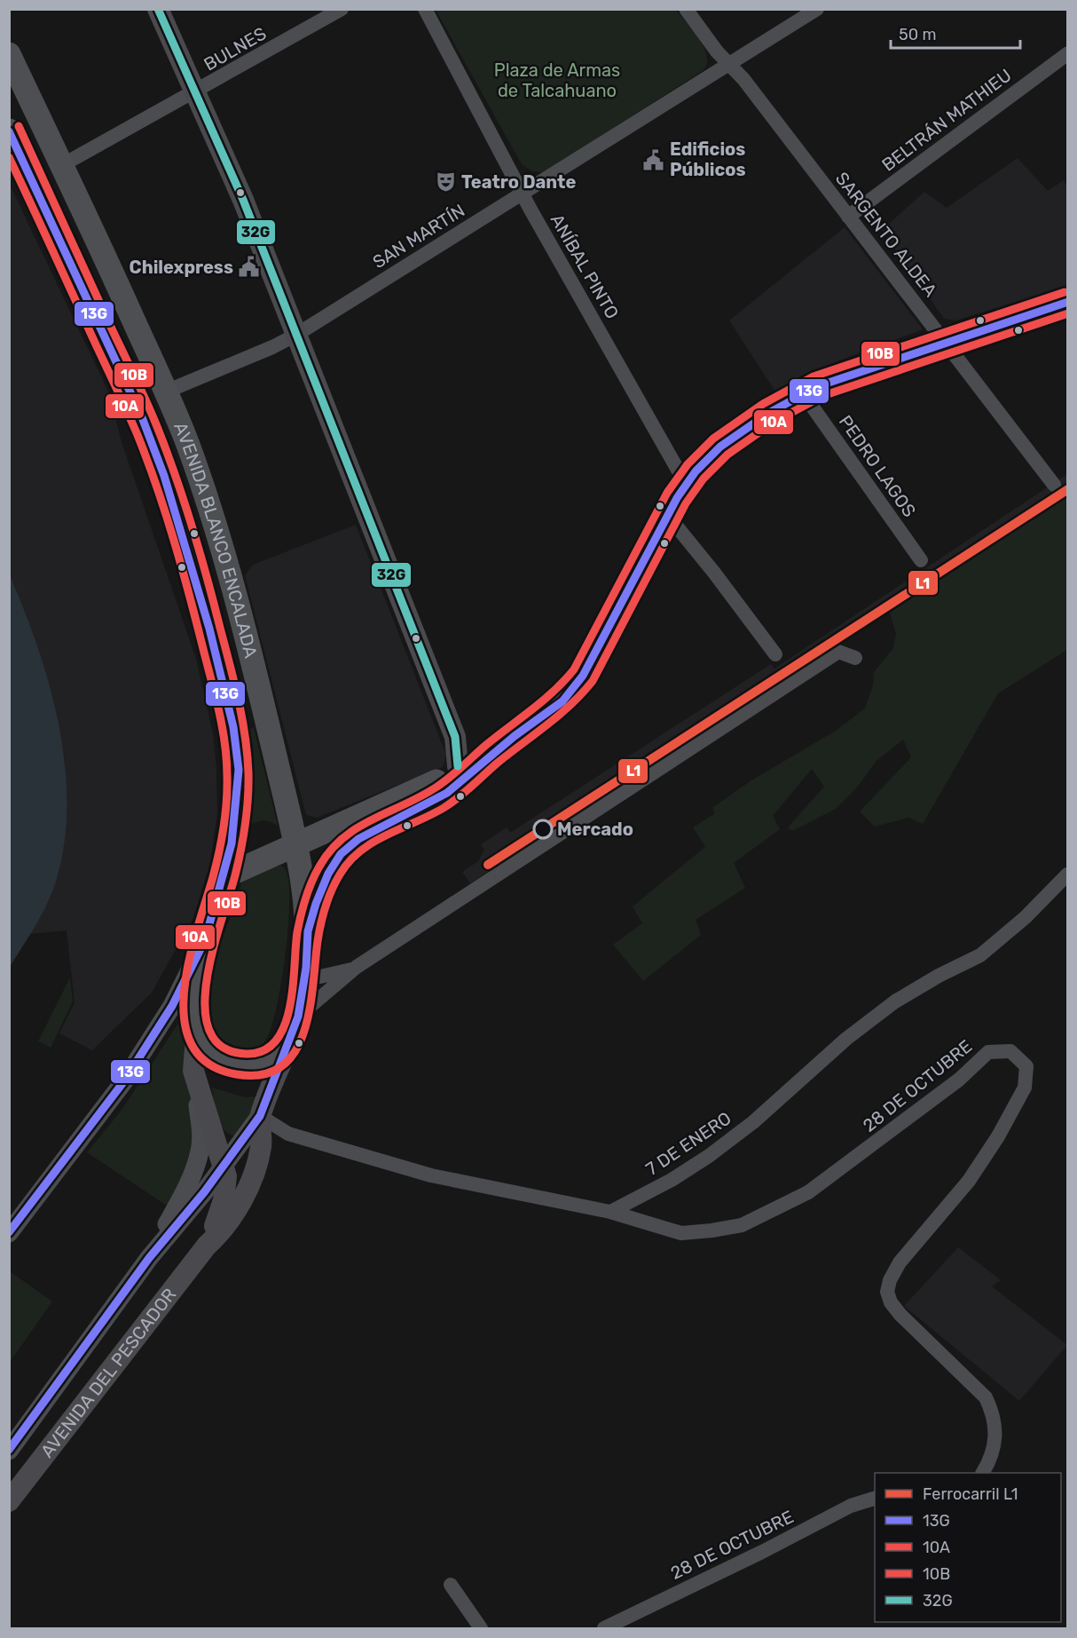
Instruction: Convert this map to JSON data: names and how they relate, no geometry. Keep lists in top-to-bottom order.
{
  "streets": {
    "main road": ["AVENIDA BLANCO ENCALADA", "AVENIDA DEL PESCADOR"],
    "street": [
      "BULNES",
      "BELTRÁN MATHIEU",
      "SARGENTO ALDEA",
      "SAN MARTÍN",
      "ANÍBAL PINTO",
      "PEDRO LAGOS",
      "28 DE OCTUBRE",
      "7 DE ENERO"
    ]
  },
  "crossings": [
    ["BULNES", "AVENIDA BLANCO ENCALADA"],
    ["BELTRÁN MATHIEU", "SARGENTO ALDEA"],
    ["SARGENTO ALDEA", "SAN MARTÍN"],
    ["SAN MARTÍN", "ANÍBAL PINTO"],
    ["SAN MARTÍN", "AVENIDA BLANCO ENCALADA"],
    ["28 DE OCTUBRE", "7 DE ENERO"]
  ],
  "parks": ["Plaza de Armas de Talcahuano"],
  "places": {
    "public building": ["Edificios Públicos", "Chilexpress"],
    "theatre": ["Teatro Dante"],
    "other": ["Mercado"]
  },
  "lines": [
    "transit line 32G",
    "transit line 10B",
    "transit line 13G",
    "transit line 10A",
    "rail line L1"
  ],
  "legend": [
    "Ferrocarril L1",
    "13G",
    "10A",
    "10B",
    "32G"
  ],
  "scale_bar": "50 m"
}
